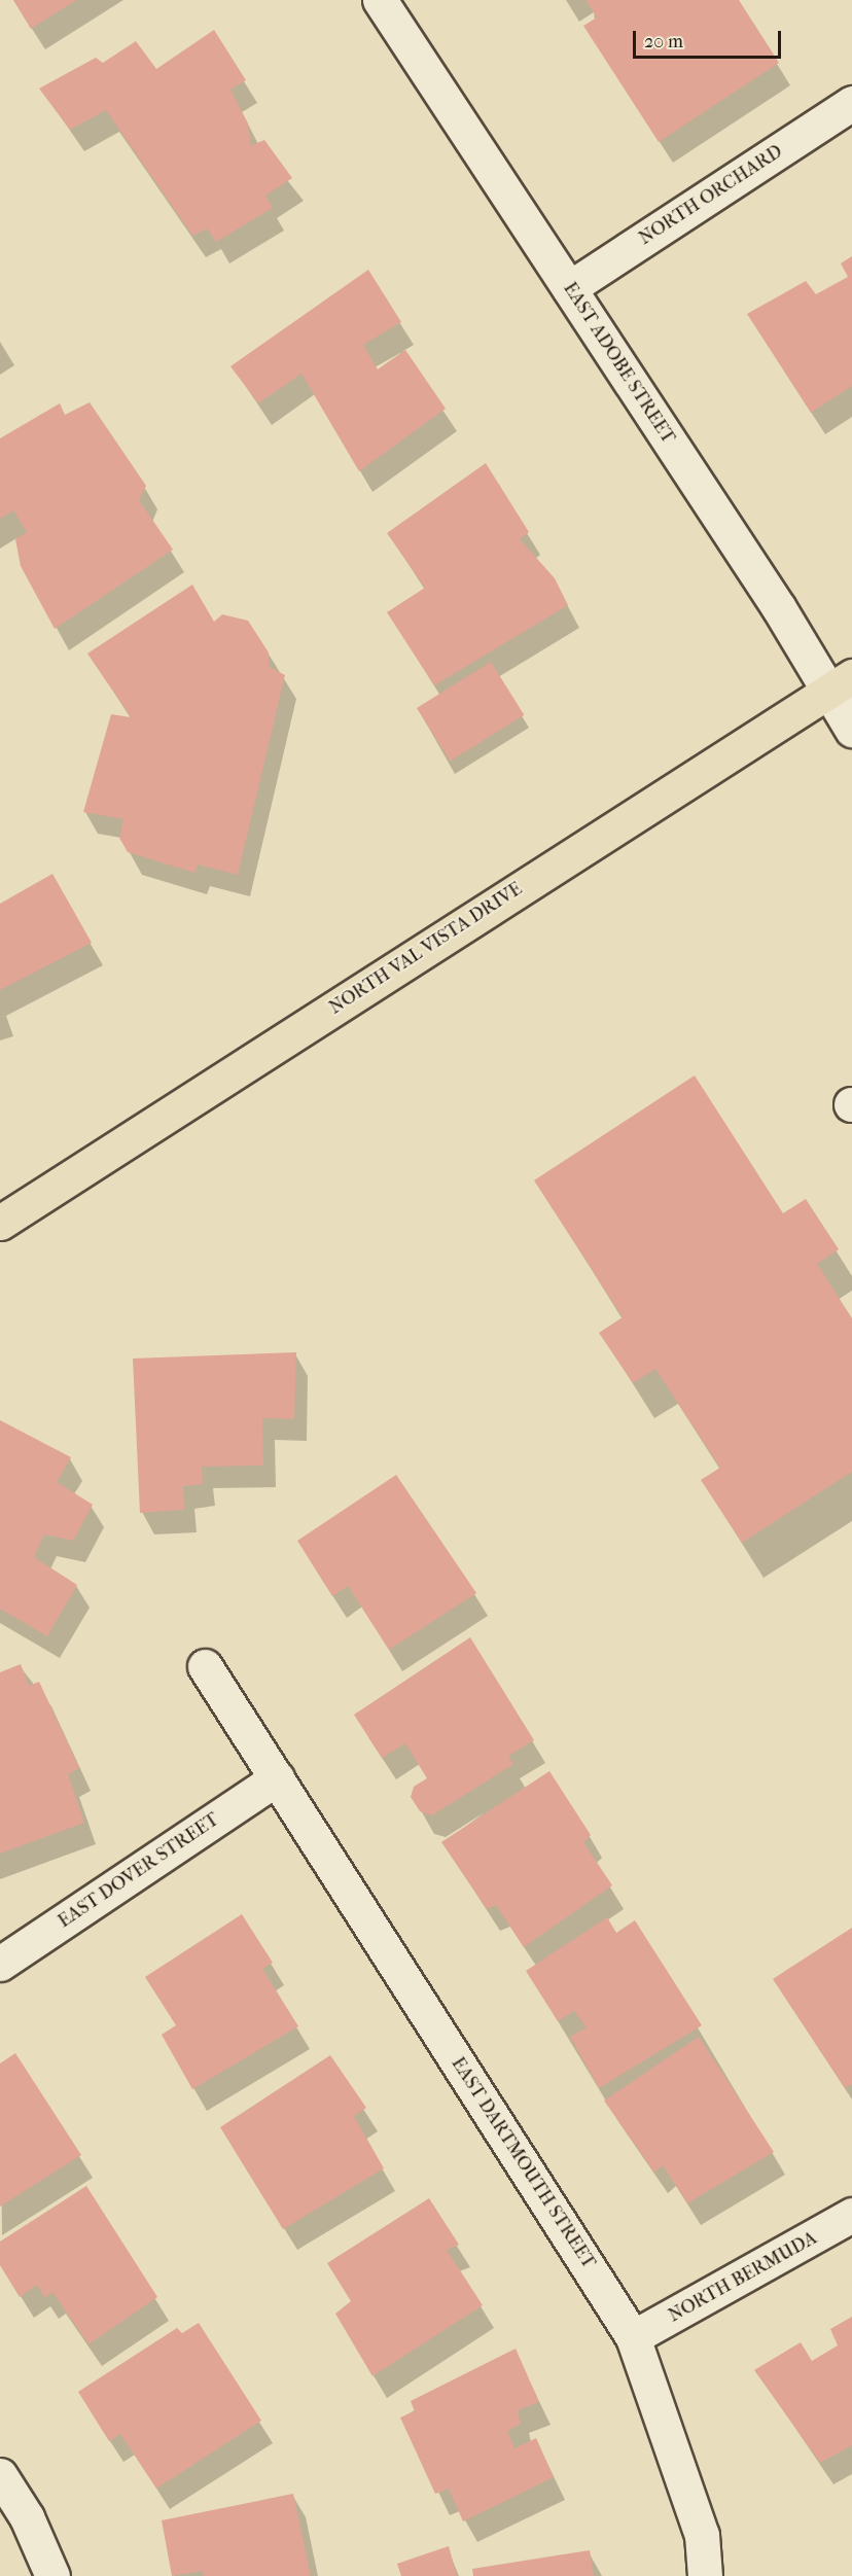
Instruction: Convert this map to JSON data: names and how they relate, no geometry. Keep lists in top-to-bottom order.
{
  "streets": {
    "main road": ["NORTH VAL VISTA DRIVE"],
    "street": [
      "NORTH ORCHARD",
      "EAST ADOBE STREET",
      "EAST DOVER STREET",
      "EAST DARTMOUTH STREET",
      "NORTH BERMUDA"
    ]
  },
  "crossings": [
    ["NORTH ORCHARD", "EAST ADOBE STREET"],
    ["EAST ADOBE STREET", "NORTH VAL VISTA DRIVE"],
    ["EAST DOVER STREET", "EAST DARTMOUTH STREET"],
    ["EAST DARTMOUTH STREET", "NORTH BERMUDA"]
  ],
  "scale_bar": "20 m"
}
